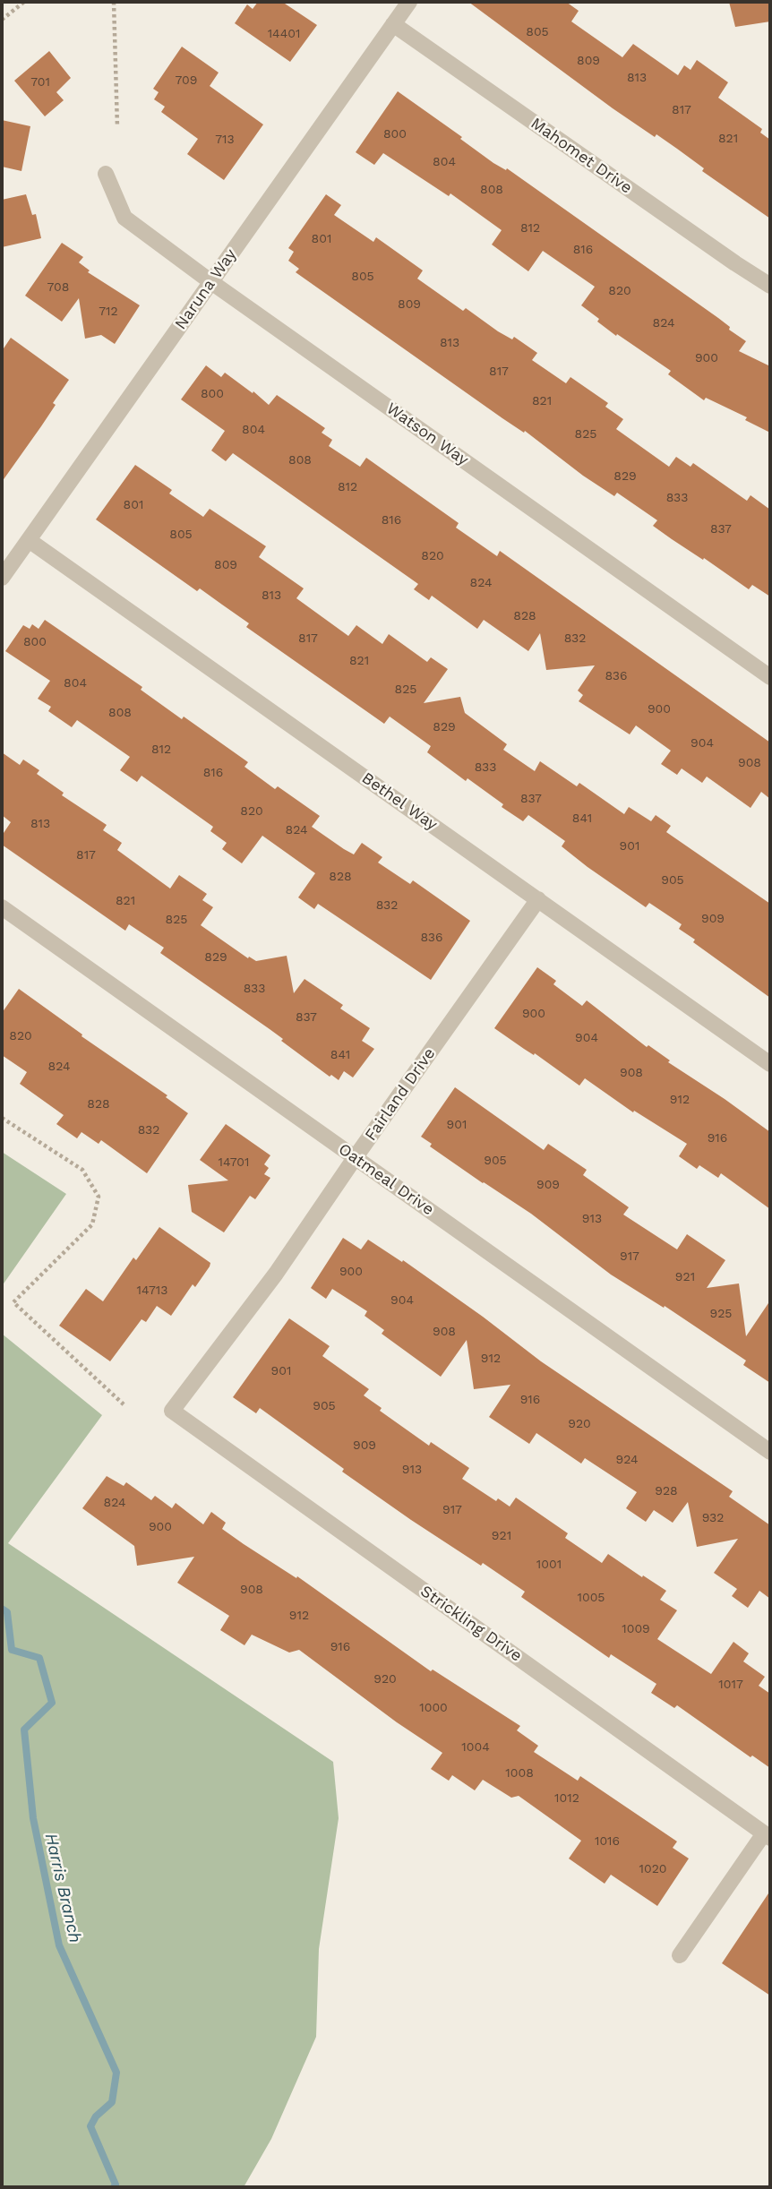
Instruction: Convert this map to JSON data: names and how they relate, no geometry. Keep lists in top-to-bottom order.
{
  "streets": {
    "street": [
      "Mahomet Drive",
      "Naruna Way",
      "Watson Way",
      "Bethel Way",
      "Fairland Drive",
      "Oatmeal Drive",
      "Strickling Drive"
    ]
  },
  "crossings": [
    ["Mahomet Drive", "Naruna Way"],
    ["Naruna Way", "Watson Way"],
    ["Naruna Way", "Bethel Way"],
    ["Bethel Way", "Fairland Drive"],
    ["Fairland Drive", "Oatmeal Drive"],
    ["Fairland Drive", "Strickling Drive"]
  ],
  "water": ["Harris Branch"],
  "house_numbers": [
    "805",
    "14401",
    "809",
    "813",
    "709",
    "701",
    "817",
    "800",
    "821",
    "713",
    "804",
    "808",
    "812",
    "801",
    "816",
    "805",
    "708",
    "820",
    "809",
    "712",
    "824",
    "813",
    "900",
    "817",
    "800",
    "821",
    "804",
    "825",
    "808",
    "829",
    "812",
    "833",
    "801",
    "816",
    "837",
    "805",
    "820",
    "809",
    "824",
    "813",
    "828",
    "817",
    "832",
    "800",
    "821",
    "836",
    "804",
    "825",
    "900",
    "808",
    "829",
    "904",
    "812",
    "908",
    "833",
    "816",
    "837",
    "820",
    "841",
    "813",
    "824",
    "901",
    "817",
    "828",
    "905",
    "821",
    "832",
    "909",
    "825",
    "836",
    "829",
    "833",
    "900",
    "837",
    "820",
    "904",
    "841",
    "824",
    "908",
    "912",
    "828",
    "901",
    "832",
    "916",
    "905",
    "14701",
    "909",
    "913",
    "917",
    "900",
    "921",
    "14713",
    "904",
    "925",
    "908",
    "912",
    "901",
    "916",
    "905",
    "920",
    "909",
    "924",
    "913",
    "928",
    "824",
    "917",
    "932",
    "900",
    "921",
    "1001",
    "908",
    "1005",
    "912",
    "1009",
    "916",
    "920",
    "1017",
    "1000",
    "1004",
    "1008",
    "1012",
    "1016",
    "1020"
  ]
}
